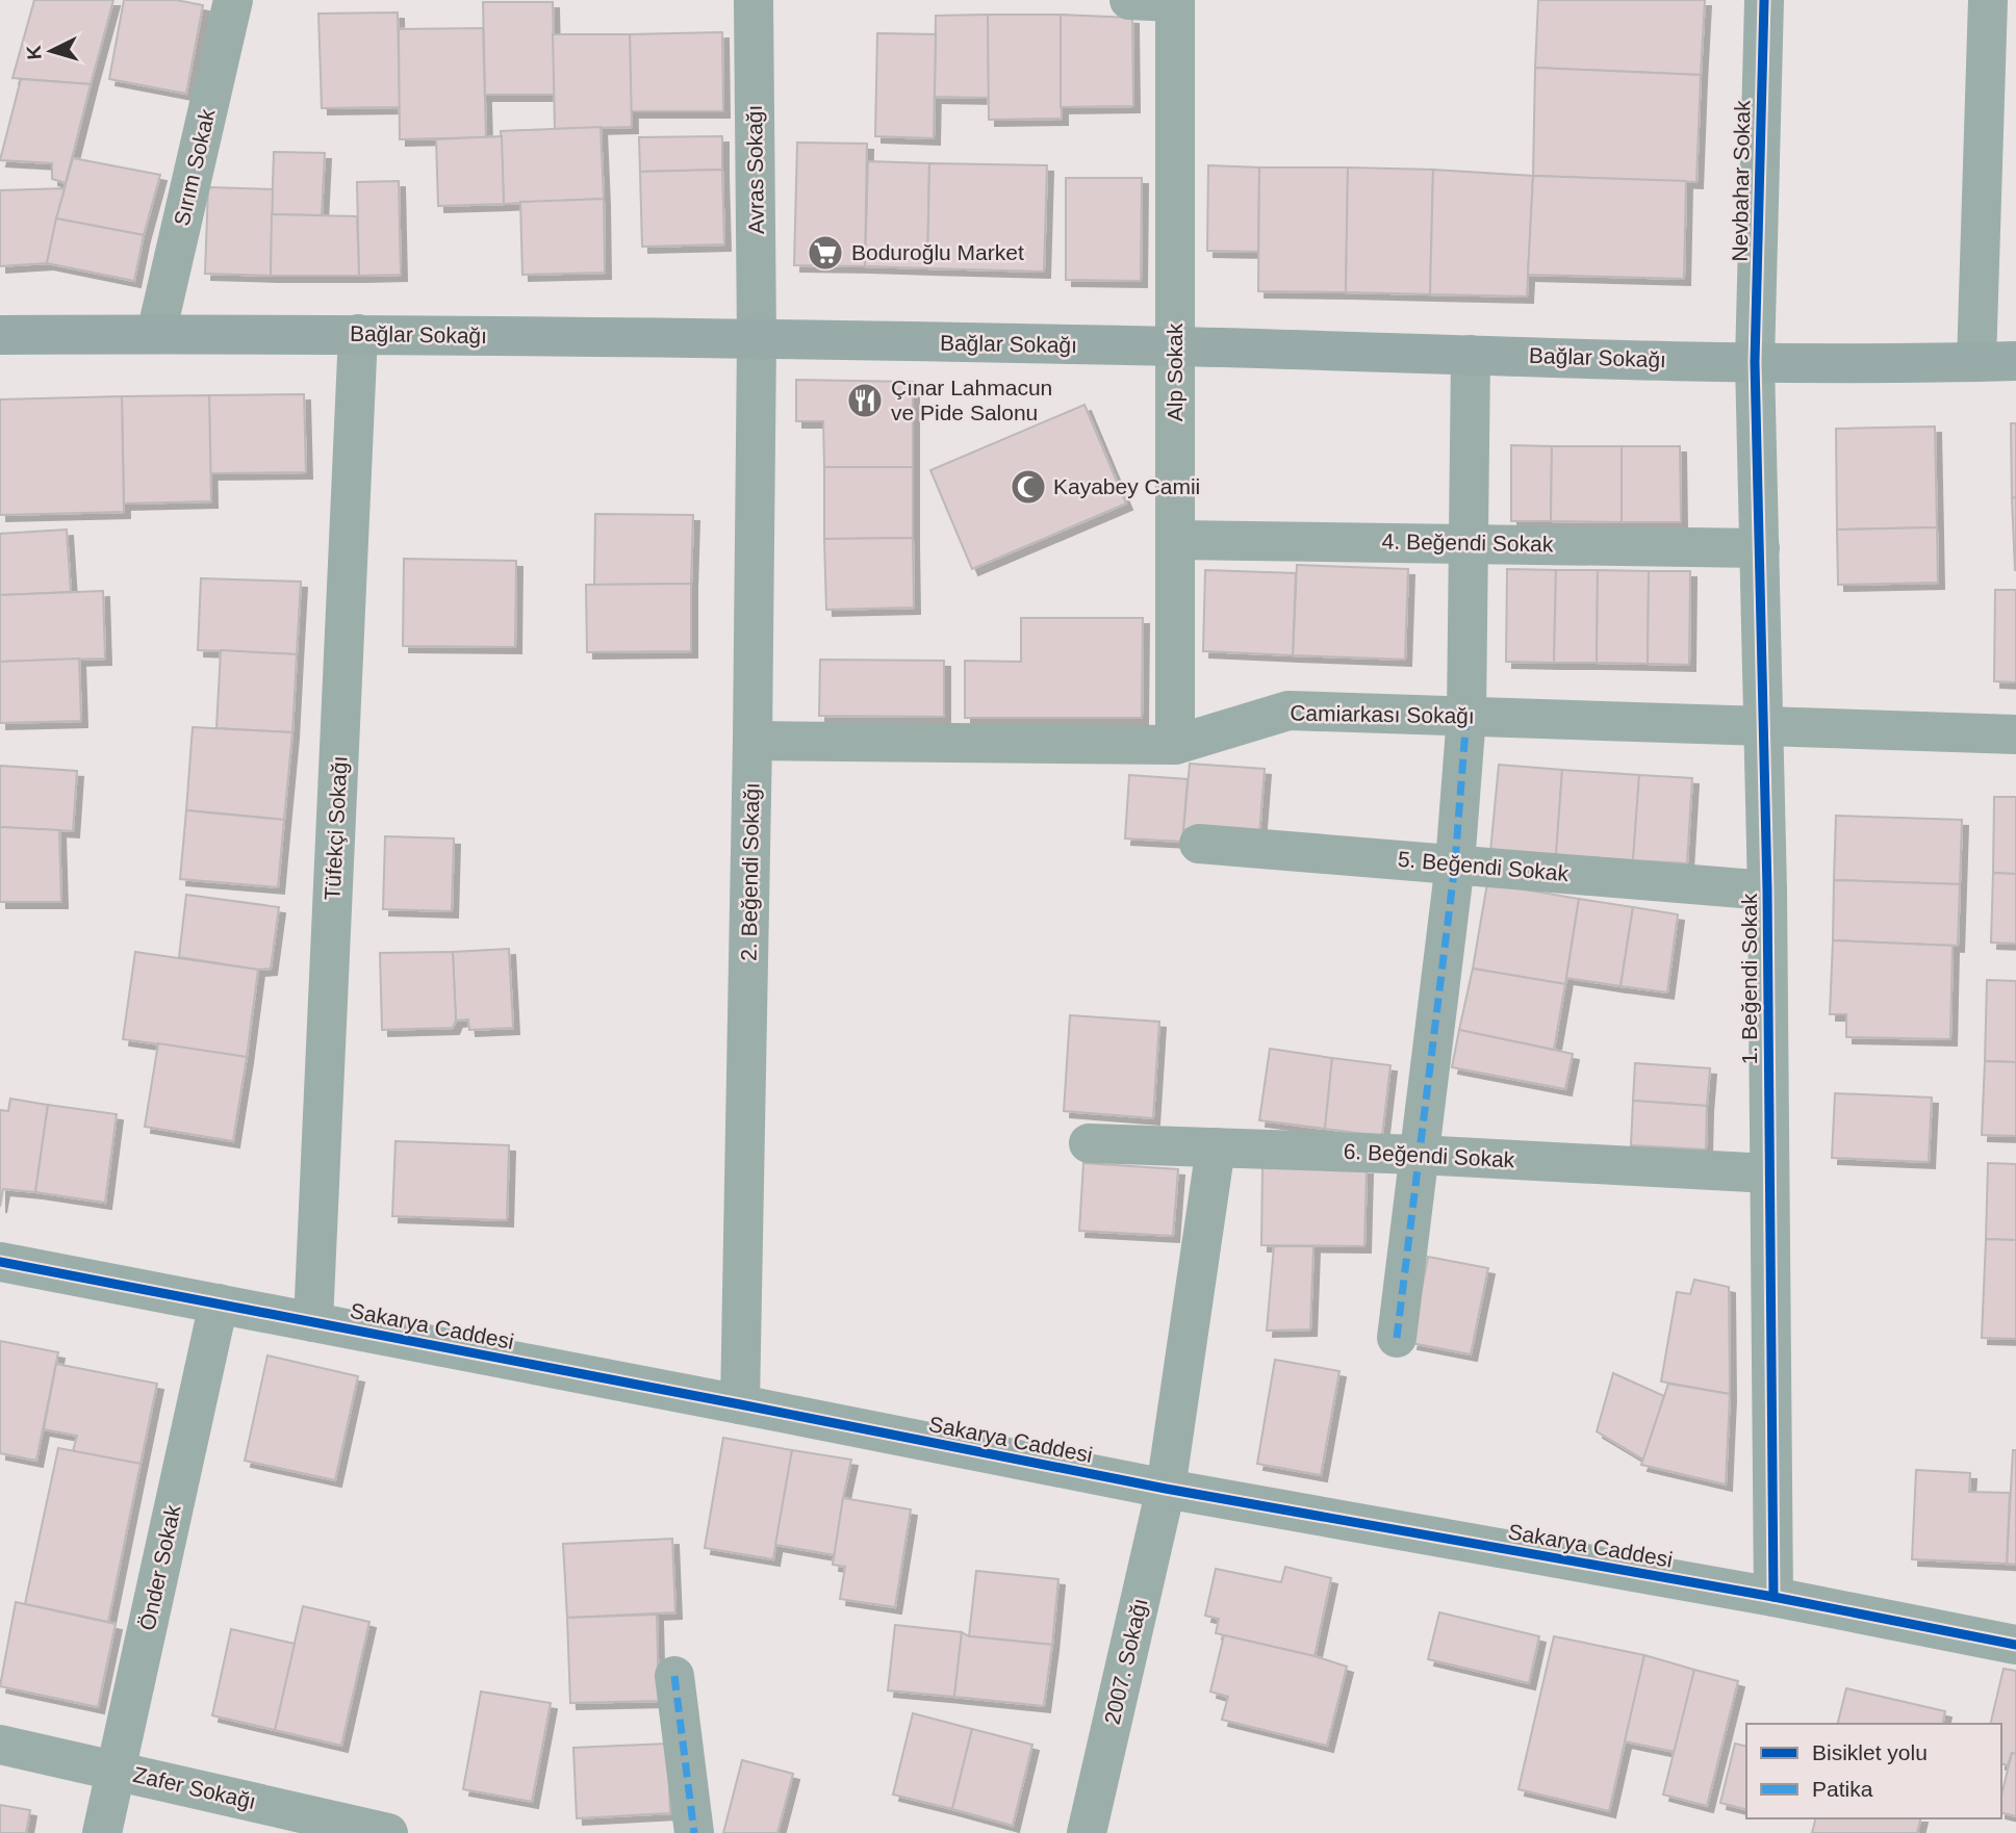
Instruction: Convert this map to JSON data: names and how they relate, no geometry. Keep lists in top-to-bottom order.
{
  "streets": {
    "main road": ["Bağlar Sokağı"],
    "street": [
      "Sırım Sokak",
      "Avras Sokağı",
      "Nevbahar Sokak",
      "Alp Sokak",
      "4. Beğendi Sokak",
      "Camiarkası Sokağı",
      "Tüfekçi Sokağı",
      "5. Beğendi Sokak",
      "2. Beğendi Sokağı",
      "1. Beğendi Sokak",
      "6. Beğendi Sokak",
      "Sakarya Caddesi",
      "Önder Sokak",
      "2007. Sokağı",
      "Zafer Sokağı"
    ]
  },
  "crossings": [
    ["Sırım Sokak", "Bağlar Sokağı"],
    ["Avras Sokağı", "Bağlar Sokağı"],
    ["Avras Sokağı", "2. Beğendi Sokağı"],
    ["Nevbahar Sokak", "Bağlar Sokağı"],
    ["Nevbahar Sokak", "1. Beğendi Sokak"],
    ["Bağlar Sokağı", "Alp Sokak"],
    ["Bağlar Sokağı", "Tüfekçi Sokağı"],
    ["Bağlar Sokağı", "2. Beğendi Sokağı"],
    ["Bağlar Sokağı", "1. Beğendi Sokak"],
    ["Alp Sokak", "4. Beğendi Sokak"],
    ["Alp Sokak", "Camiarkası Sokağı"],
    ["4. Beğendi Sokak", "1. Beğendi Sokak"],
    ["Camiarkası Sokağı", "2. Beğendi Sokağı"],
    ["Camiarkası Sokağı", "1. Beğendi Sokak"],
    ["Tüfekçi Sokağı", "Sakarya Caddesi"],
    ["5. Beğendi Sokak", "1. Beğendi Sokak"],
    ["2. Beğendi Sokağı", "Sakarya Caddesi"],
    ["1. Beğendi Sokak", "6. Beğendi Sokak"],
    ["1. Beğendi Sokak", "Sakarya Caddesi"],
    ["6. Beğendi Sokak", "2007. Sokağı"],
    ["Sakarya Caddesi", "Önder Sokak"],
    ["Sakarya Caddesi", "2007. Sokağı"],
    ["Önder Sokak", "Zafer Sokağı"]
  ],
  "places": {
    "supermarket": ["Boduroğlu Market"],
    "restaurant": ["Çınar Lahmacun ve Pide Salonu"],
    "mosque": ["Kayabey Camii"]
  },
  "legend": ["Bisiklet yolu", "Patika"],
  "north": "left"
}
